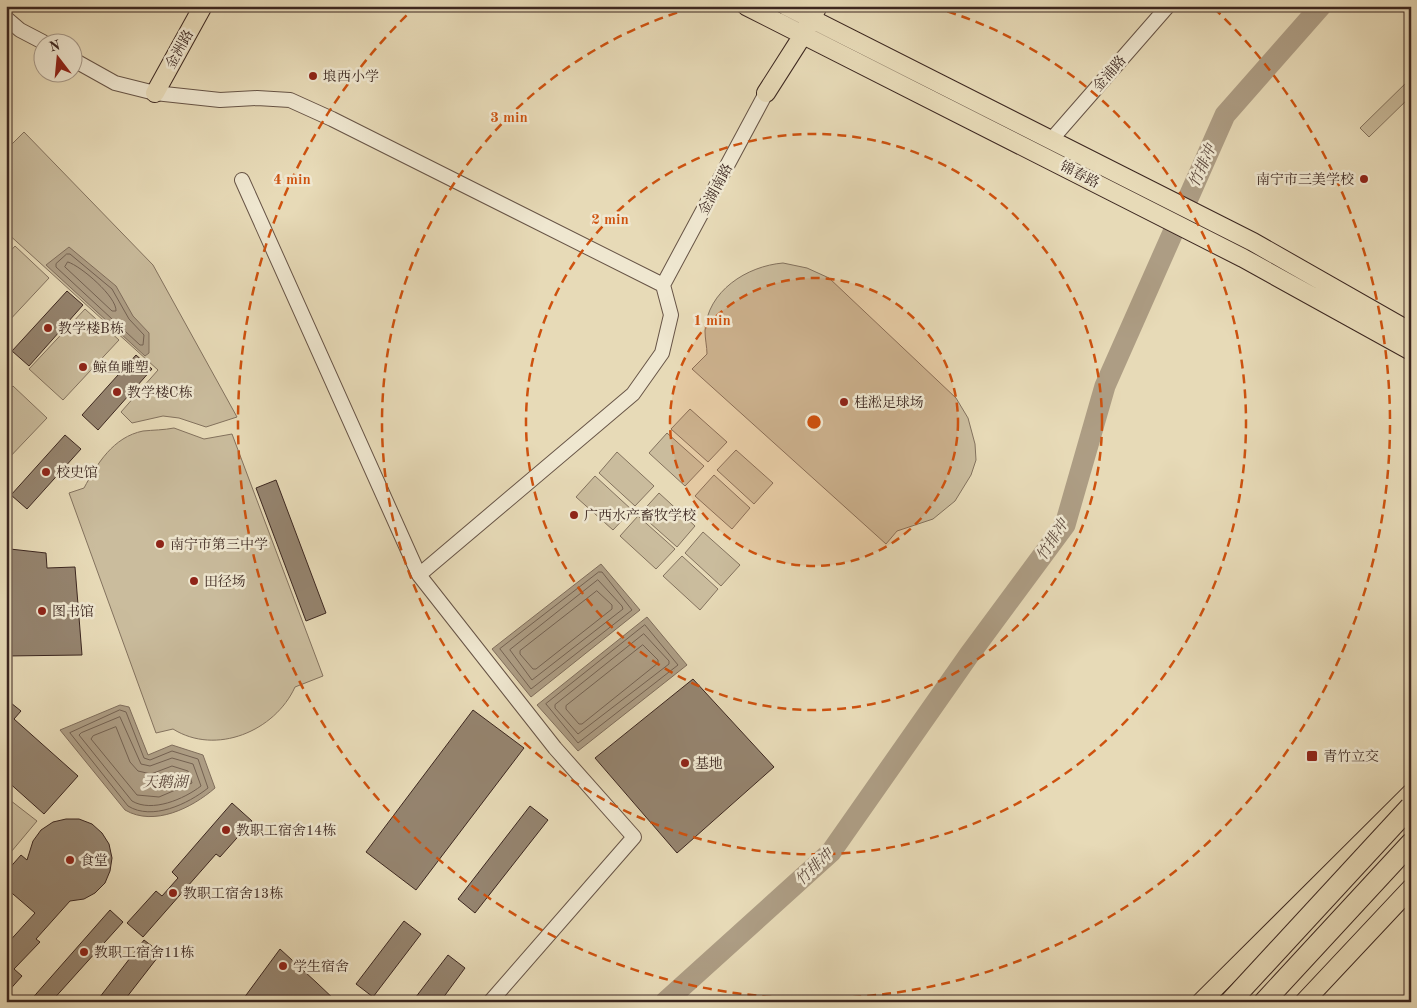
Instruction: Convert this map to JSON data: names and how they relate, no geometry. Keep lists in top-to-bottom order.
{
  "streets": {
    "main road": ["金洲路", "锦春路", "金湖南路"],
    "street": ["金浦路"]
  },
  "crossings": [
    ["金浦路", "锦春路"],
    ["锦春路", "金湖南路"]
  ],
  "water": ["竹排冲", "天鹅湖"],
  "places": {
    "other": [
      "埌西小学",
      "南宁市三美学校",
      "教学楼B栋",
      "鲸鱼雕塑",
      "教学楼C栋",
      "桂淞足球场",
      "校史馆",
      "广西水产畜牧学校",
      "南宁市第三中学",
      "田径场",
      "图书馆",
      "基地",
      "教职工宿舍14栋",
      "食堂",
      "教职工宿舍13栋",
      "教职工宿舍11栋",
      "学生宿舍"
    ],
    "transit": ["青竹立交"]
  },
  "north": "top",
  "rings": [
    "3 min",
    "4 min",
    "2 min",
    "1 min"
  ]
}
